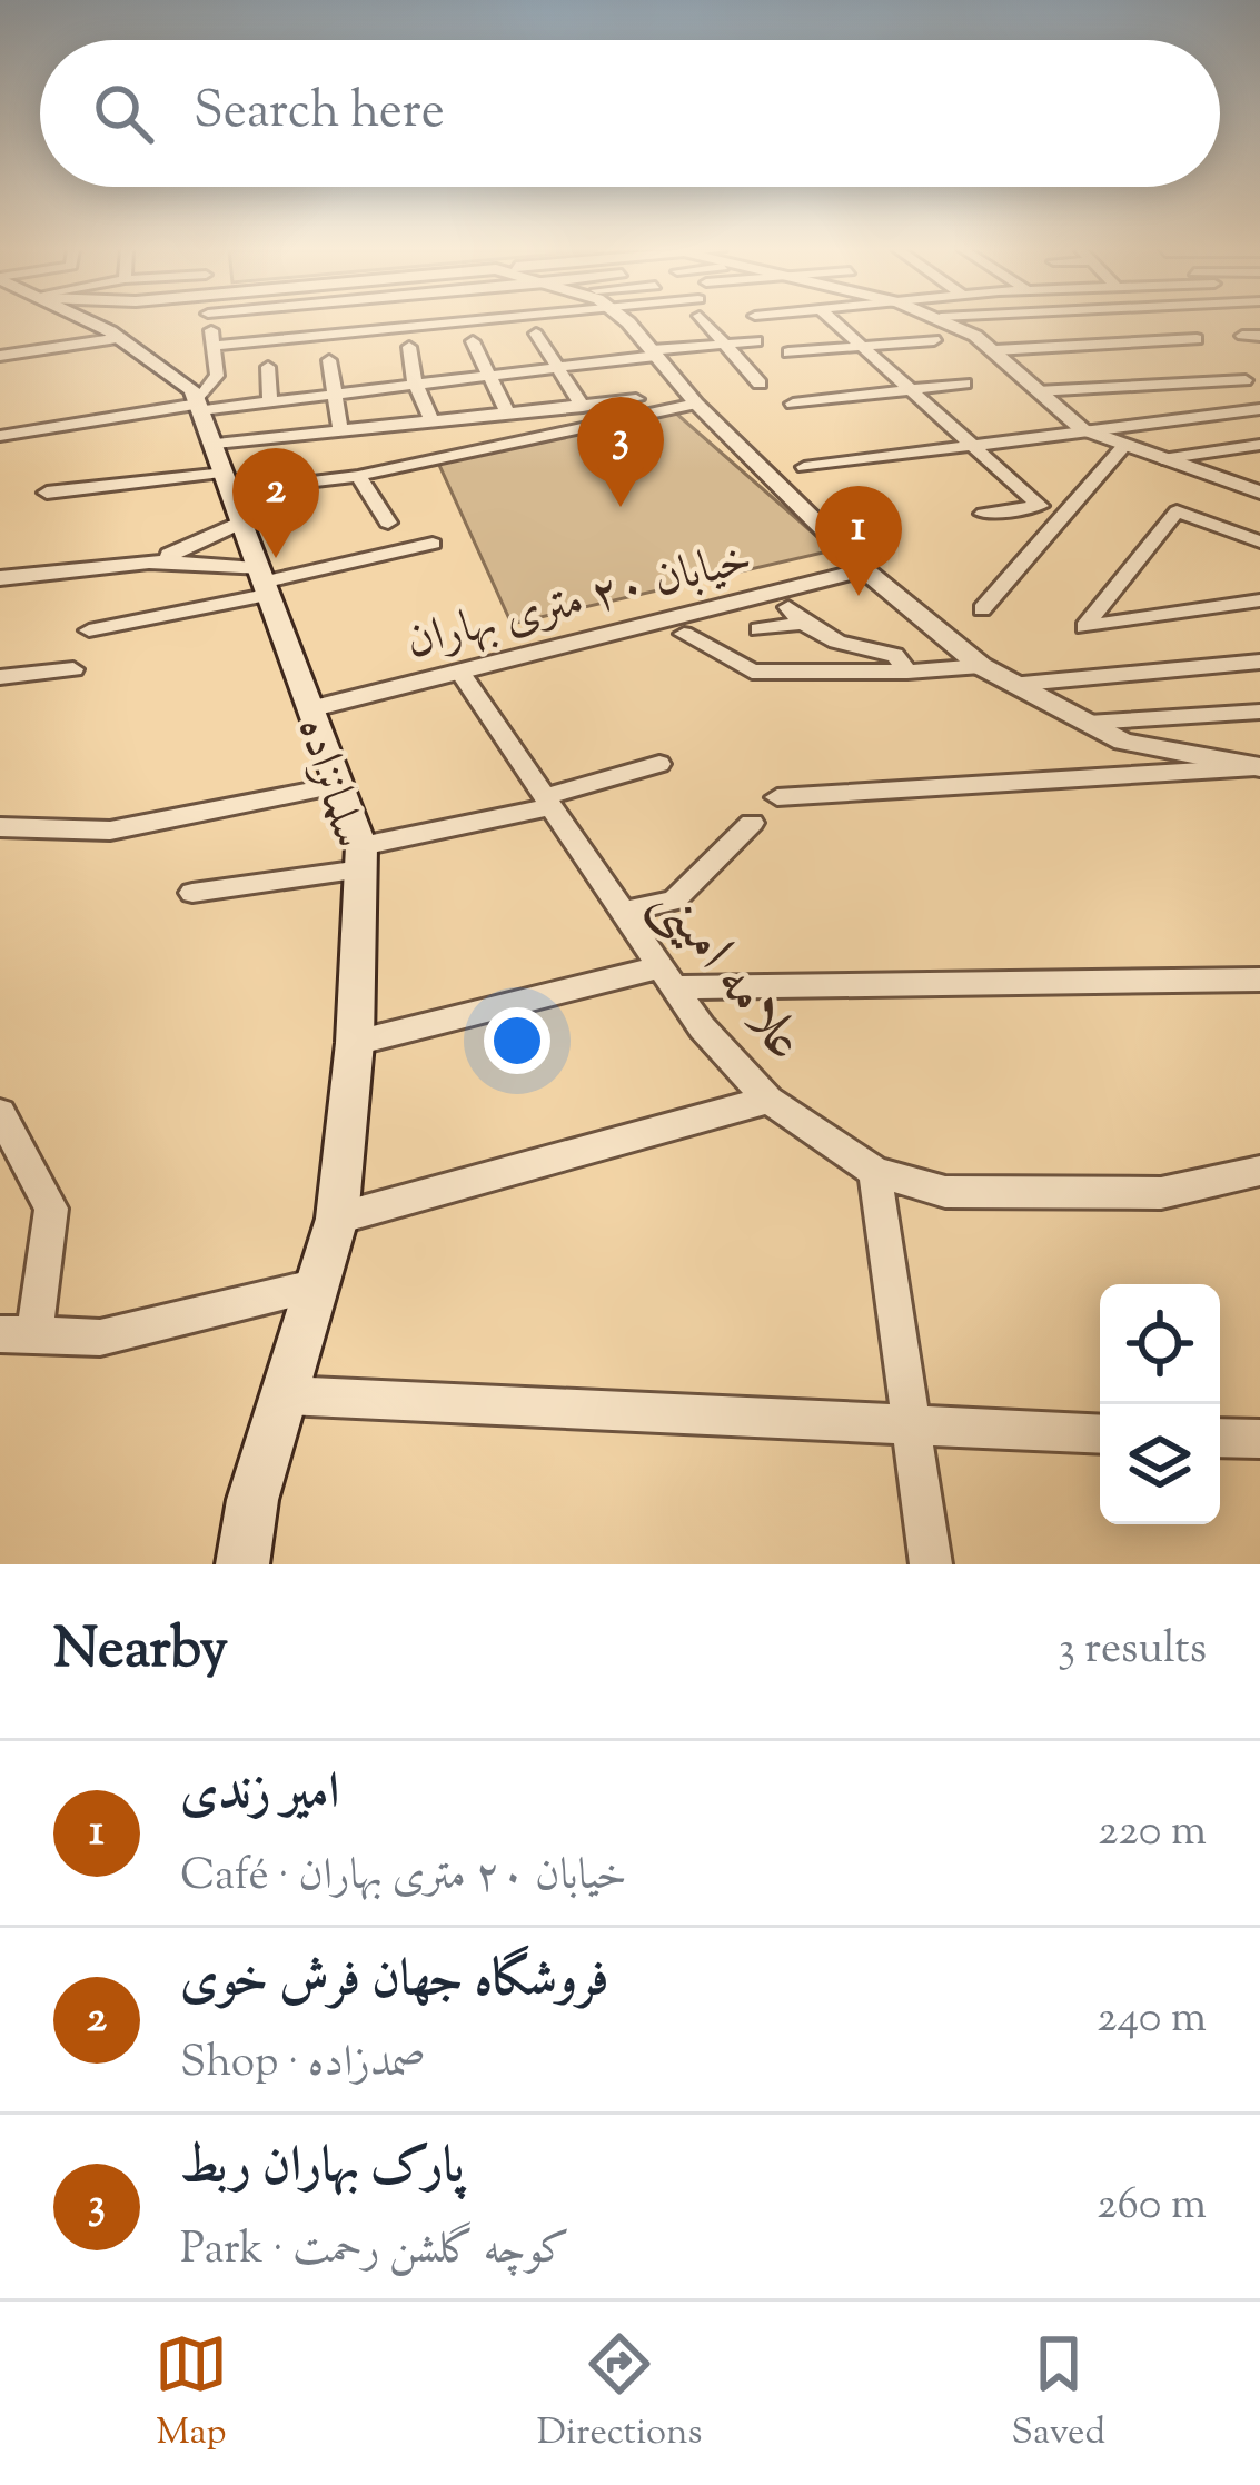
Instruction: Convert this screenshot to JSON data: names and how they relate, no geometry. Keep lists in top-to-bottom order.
{
  "streets": {
    "main road": ["سلمانزاده"],
    "street": ["خیابان ۲۰ متری بهاران", "علامه امینی"]
  },
  "crossings": [
    ["خیابان ۲۰ متری بهاران", "سلمانزاده"],
    ["خیابان ۲۰ متری بهاران", "علامه امینی"]
  ],
  "page": {
    "search": "Search here",
    "pins": ["3", "2", "1"],
    "heading": ["Nearby", "3 results"],
    "list": [
      {
        "mark": "1",
        "name": "امیر زندی",
        "note": "Café · خیابان ۲۰ متری بهاران",
        "value": "220 m"
      },
      {
        "mark": "2",
        "name": "فروشگاه جهان فرش خوی",
        "note": "Shop · صمدزاده",
        "value": "240 m"
      },
      {
        "mark": "3",
        "name": "پارک بهاران ربط",
        "note": "Park · کوچه گلشن رحمت",
        "value": "260 m"
      }
    ],
    "nav": ["Map", "Directions", "Saved"]
  }
}
